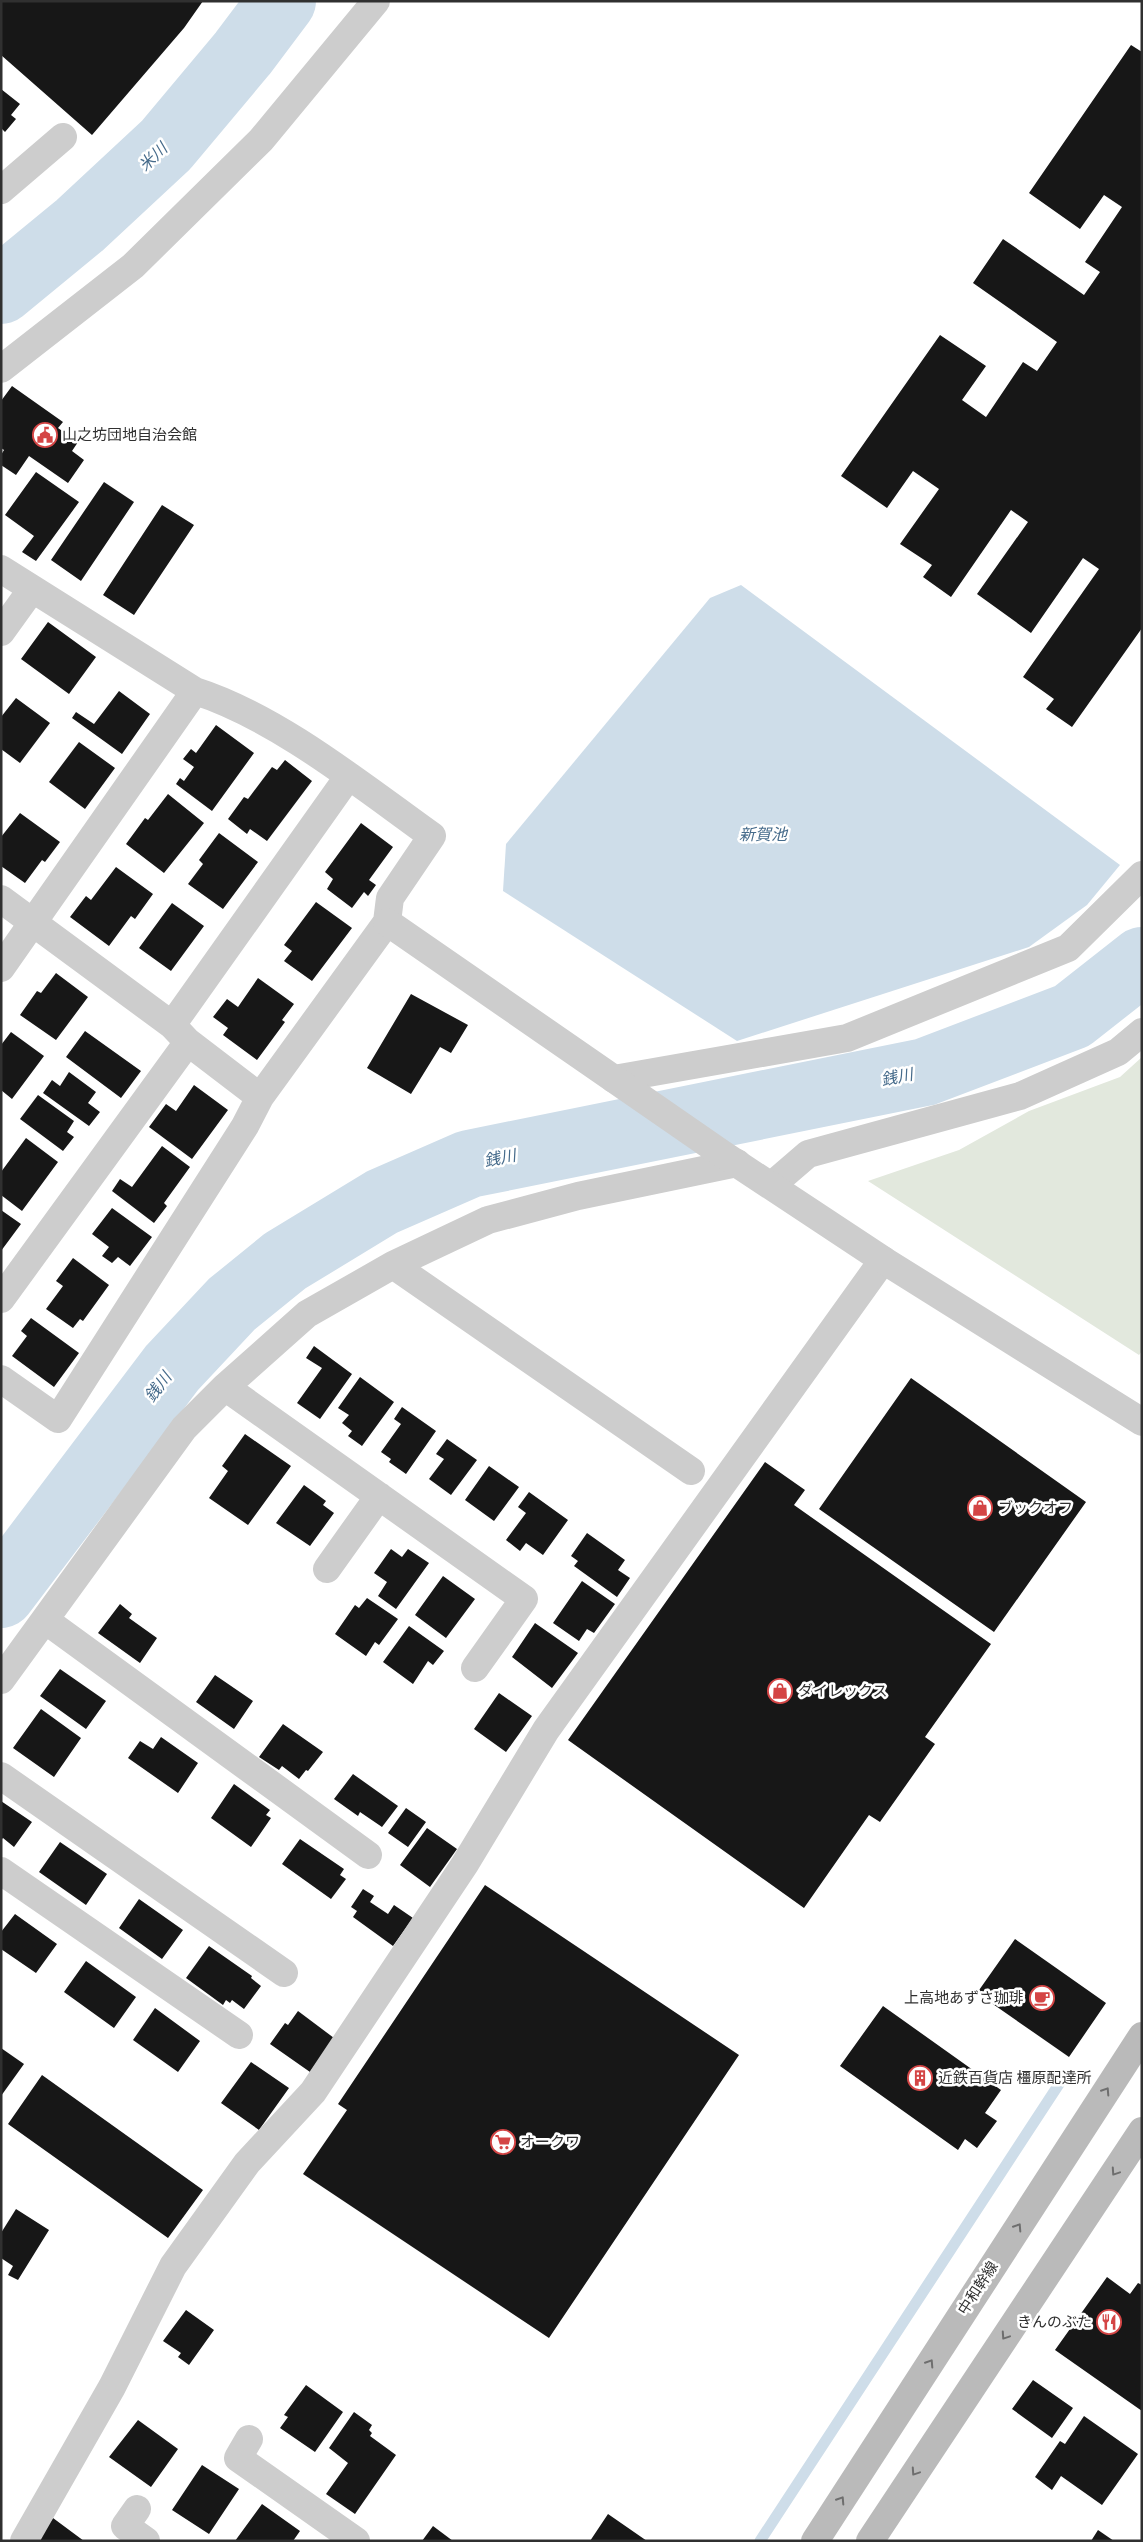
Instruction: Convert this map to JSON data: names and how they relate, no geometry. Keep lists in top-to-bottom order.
{
  "streets": {
    "main road": ["中和幹線"]
  },
  "water": ["米川", "新賀池", "銭川"],
  "places": {
    "public building": ["山之坊団地自治会館"],
    "shop": ["ブックオフ", "ダイレックス"],
    "cafe": ["上高地あずさ珈琲"],
    "building": ["近鉄百貨店 橿原配達所"],
    "supermarket": ["オークワ"],
    "restaurant": ["きんのぶた"]
  }
}
